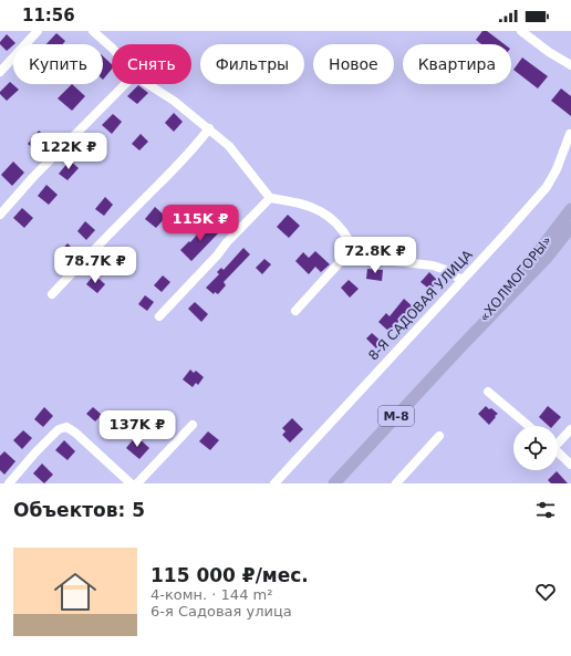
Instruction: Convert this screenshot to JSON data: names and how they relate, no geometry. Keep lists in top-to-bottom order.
{
  "streets": {
    "highway": ["«ХОЛМОГОРЫ»", "М-8"],
    "street": ["8-Я САДОВАЯ УЛИЦА"]
  },
  "page": {
    "status": "11:56",
    "chip": [
      "Купить",
      "Снять",
      "Фильтры",
      "Новое",
      "Квартира"
    ],
    "price": [
      "122K ₽",
      "115K ₽",
      "72.8K ₽",
      "78.7K ₽",
      "137K ₽"
    ],
    "heading": "Объектов: 5",
    "list": [
      {
        "name": "115 000 ₽/мес.",
        "note": "4-комн. · 144 m² · 6-я Садовая улица"
      }
    ]
  }
}
